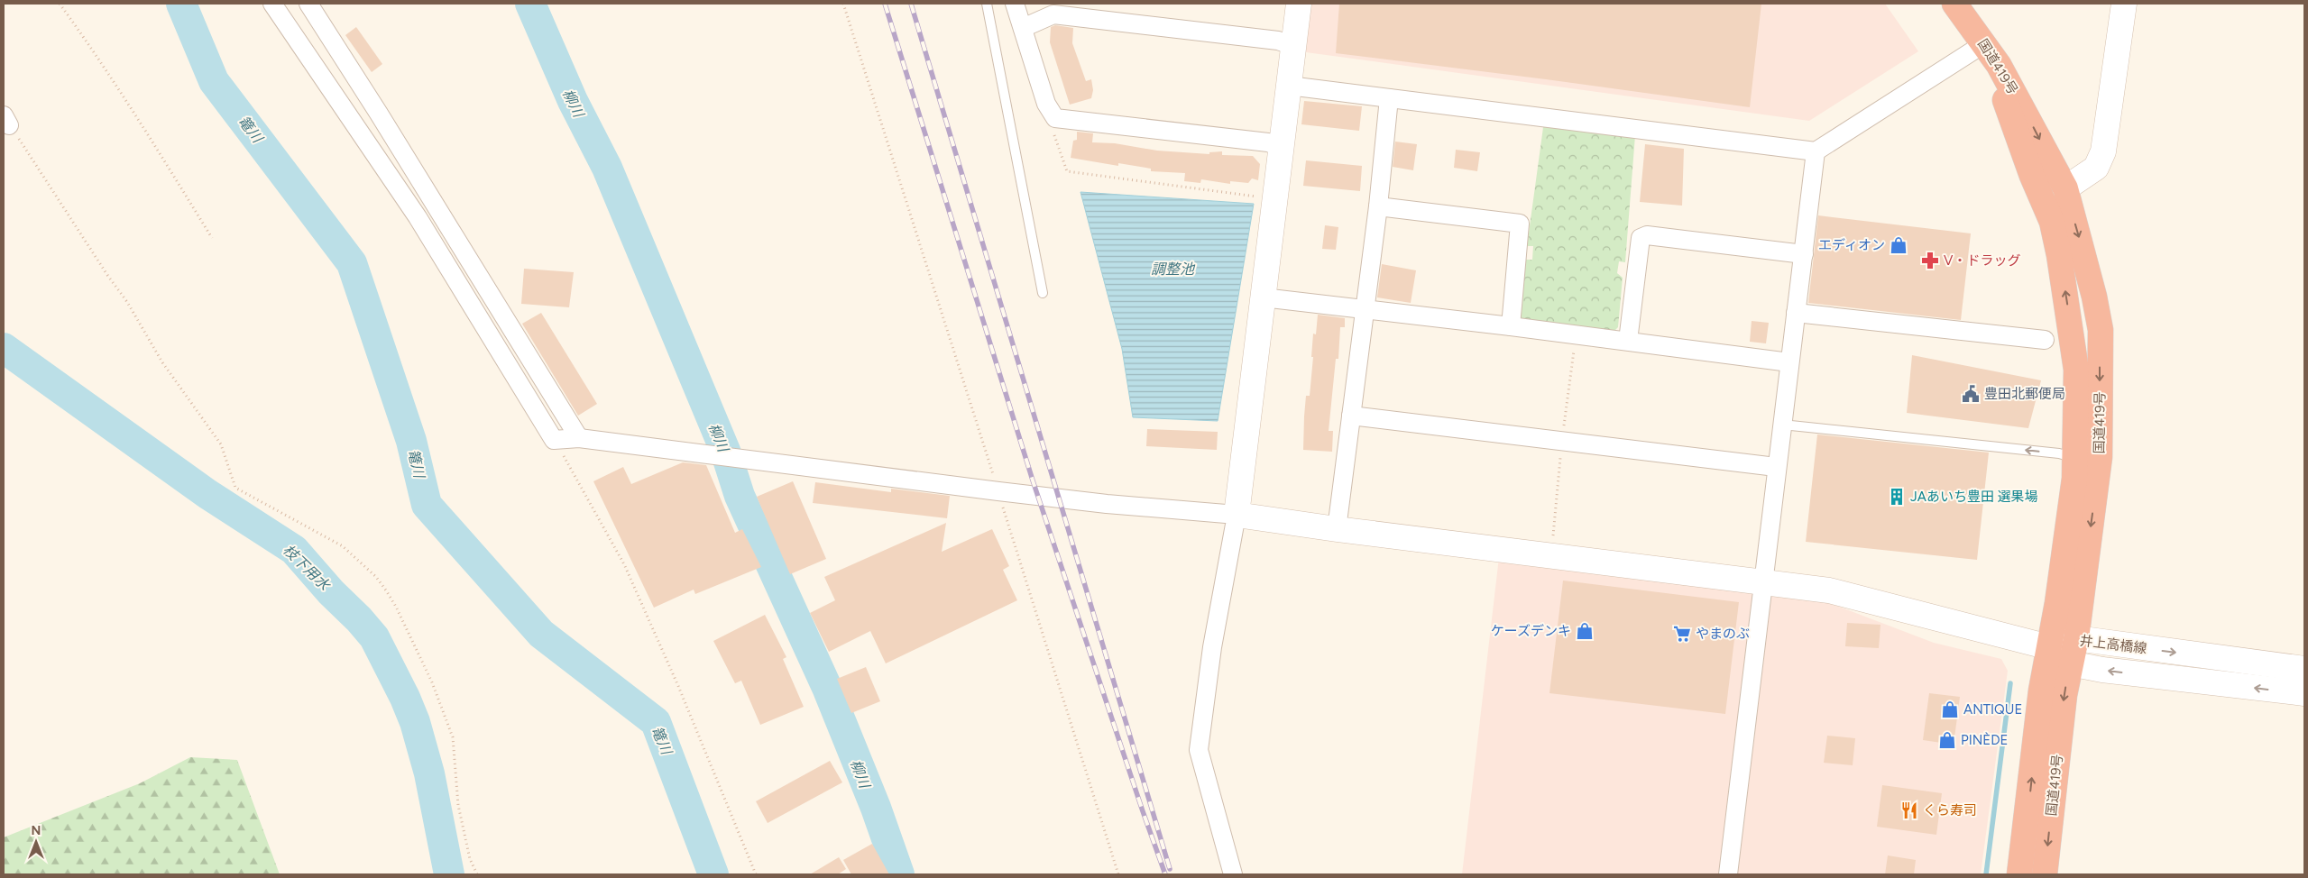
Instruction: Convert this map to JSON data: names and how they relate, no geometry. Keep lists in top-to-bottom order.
{
  "streets": {
    "highway": ["国道419号"],
    "street": ["井上高橋線"]
  },
  "crossings": [
    ["国道419号", "井上高橋線"]
  ],
  "water": [
    "柳川",
    "篭川",
    "調整池",
    "枝下用水"
  ],
  "places": {
    "shop": [
      "エディオン",
      "ケーズデンキ",
      "ANTIQUE",
      "PINÈDE"
    ],
    "pharmacy": ["V・ドラッグ"],
    "public building": ["豊田北郵便局"],
    "building": ["JAあいち豊田 選果場"],
    "supermarket": ["やまのぶ"],
    "restaurant": ["くら寿司"]
  },
  "north": "top"
}
